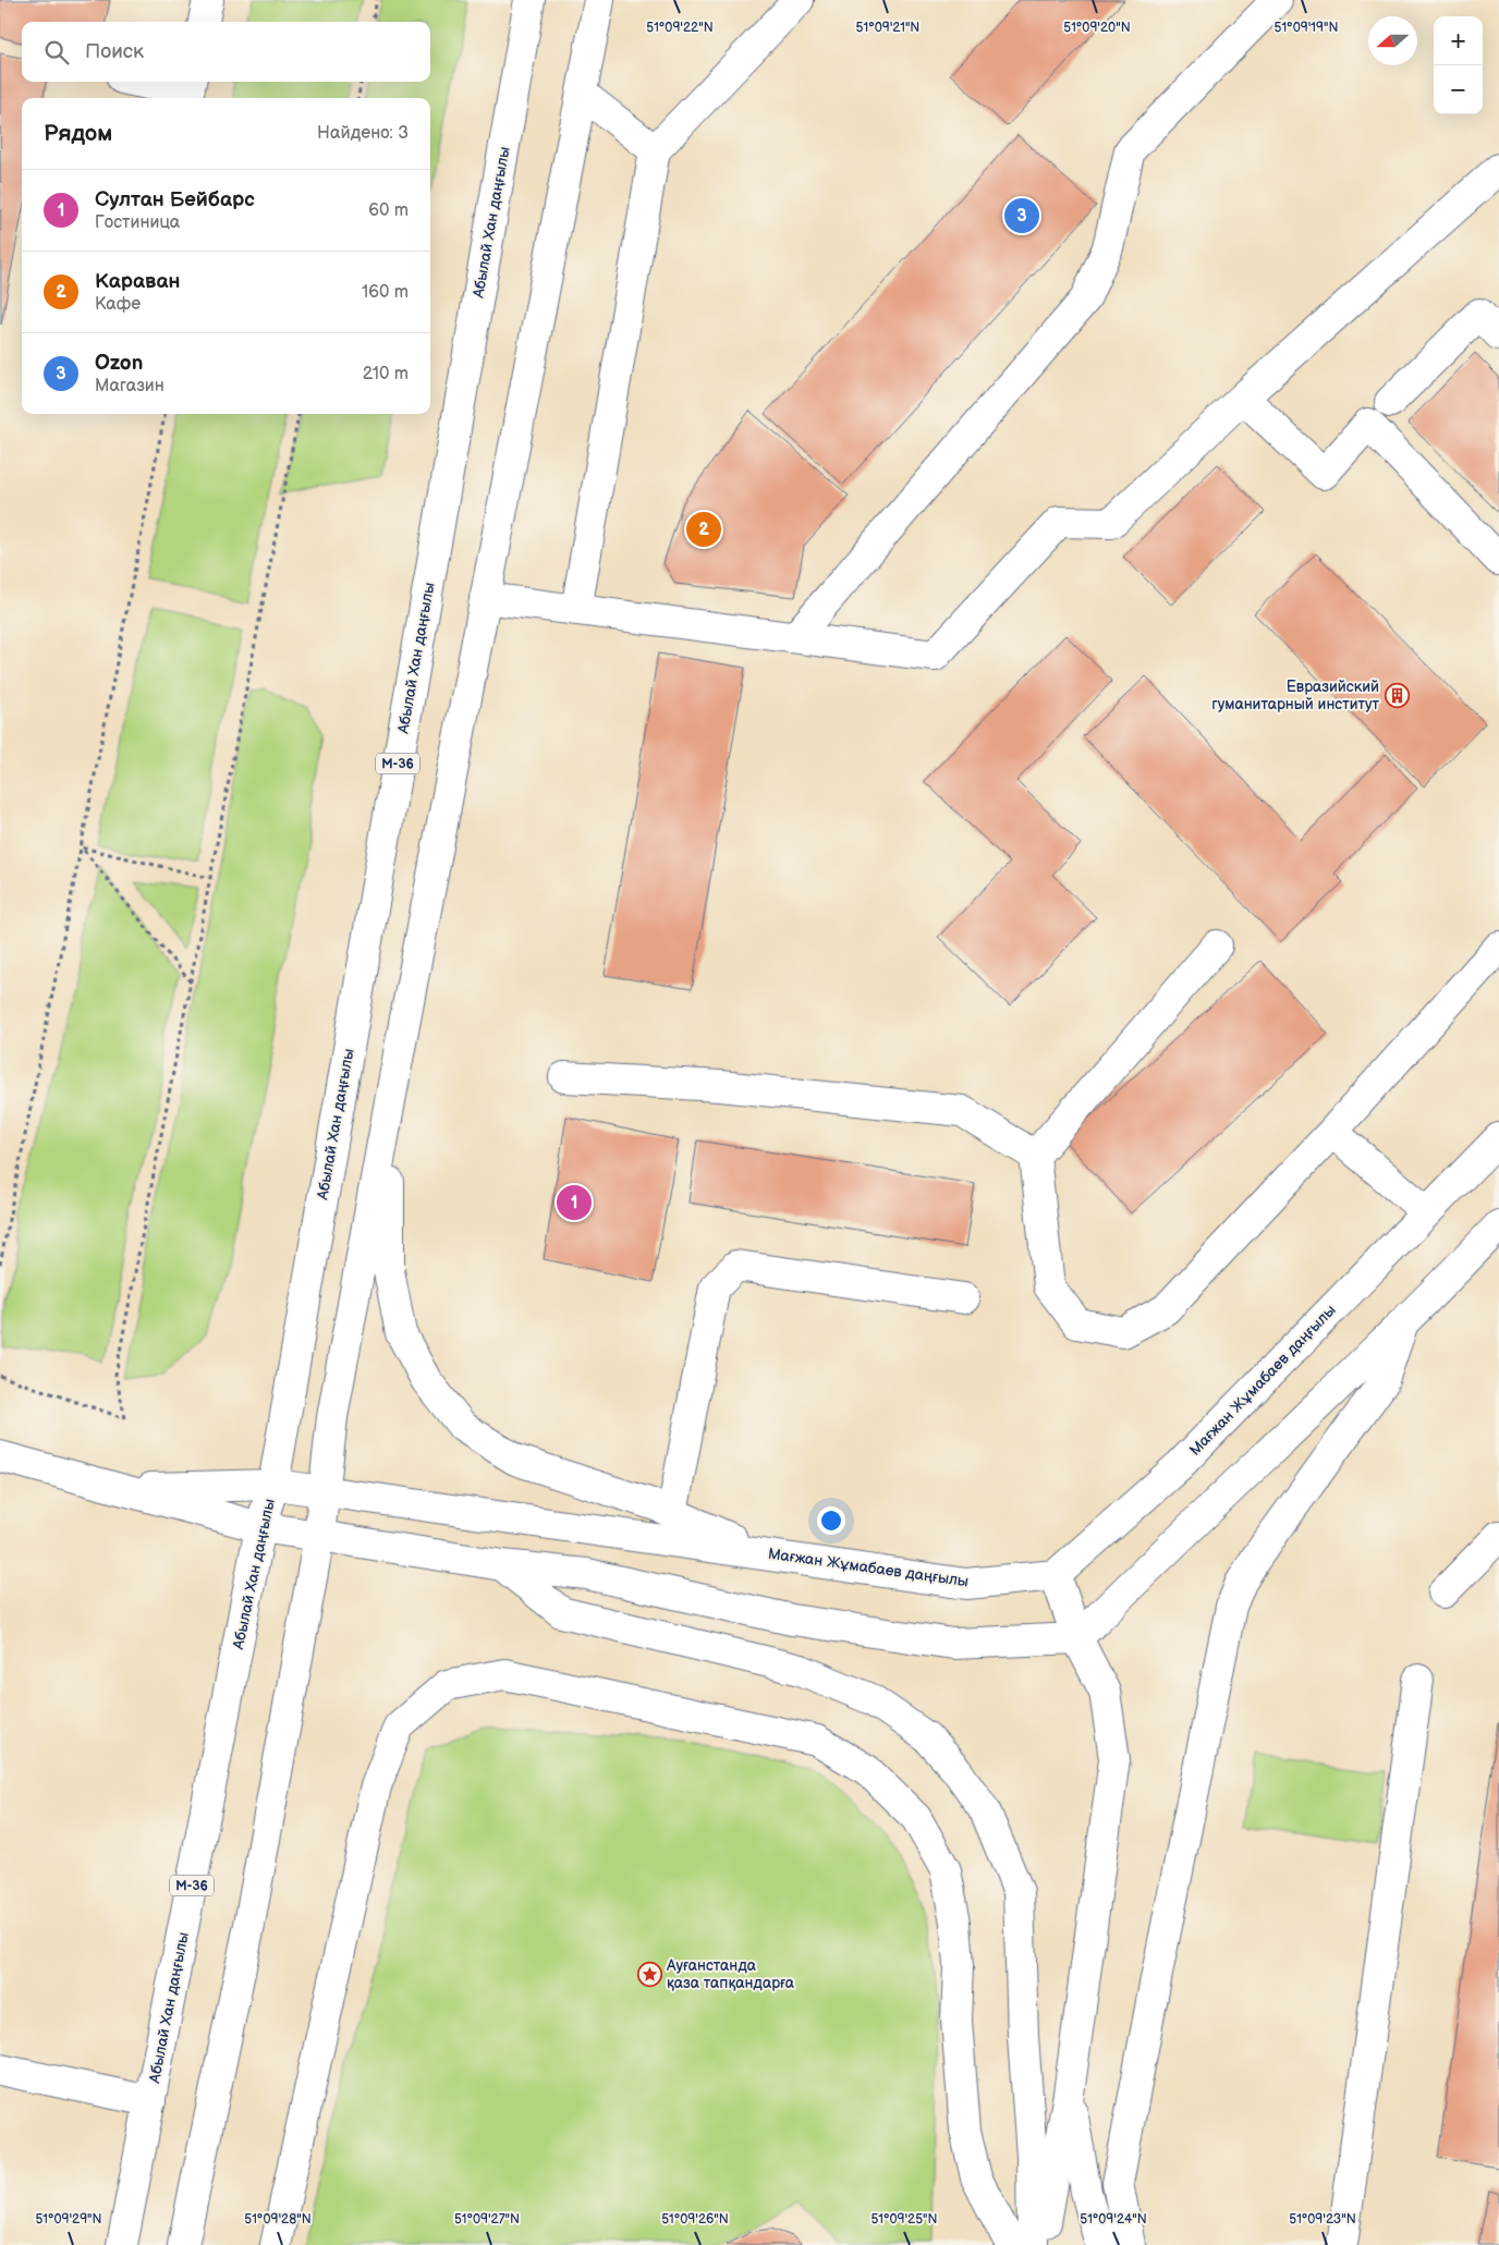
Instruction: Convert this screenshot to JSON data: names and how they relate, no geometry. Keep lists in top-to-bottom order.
{
  "streets": {
    "main road": ["Абылай Хан даңғылы", "M-36", "Мағжан Жұмабаев даңғылы"]
  },
  "crossings": [
    ["Абылай Хан даңғылы", "Мағжан Жұмабаев даңғылы"]
  ],
  "places": {
    "building": ["Евразийский гуманитарный институт"],
    "place": ["Ауғанстанда қаза тапқандарға"]
  },
  "north": "left",
  "page": {
    "map_buttons": ["+", "−"],
    "search": "Поиск",
    "heading": ["Рядом", "Найдено: 3"],
    "list": [
      {
        "mark": "1",
        "name": "Султан Бейбарс",
        "note": "Гостиница",
        "value": "60 m"
      },
      {
        "mark": "2",
        "name": "Караван",
        "note": "Кафе",
        "value": "160 m"
      },
      {
        "mark": "3",
        "name": "Ozon",
        "note": "Магазин",
        "value": "210 m"
      }
    ],
    "pins": ["3", "2", "1"]
  },
  "coordinates": [
    "51°09'22\"N",
    "51°09'21\"N",
    "51°09'20\"N",
    "51°09'19\"N",
    "51°09'29\"N",
    "51°09'28\"N",
    "51°09'27\"N",
    "51°09'26\"N",
    "51°09'25\"N",
    "51°09'24\"N",
    "51°09'23\"N"
  ]
}
